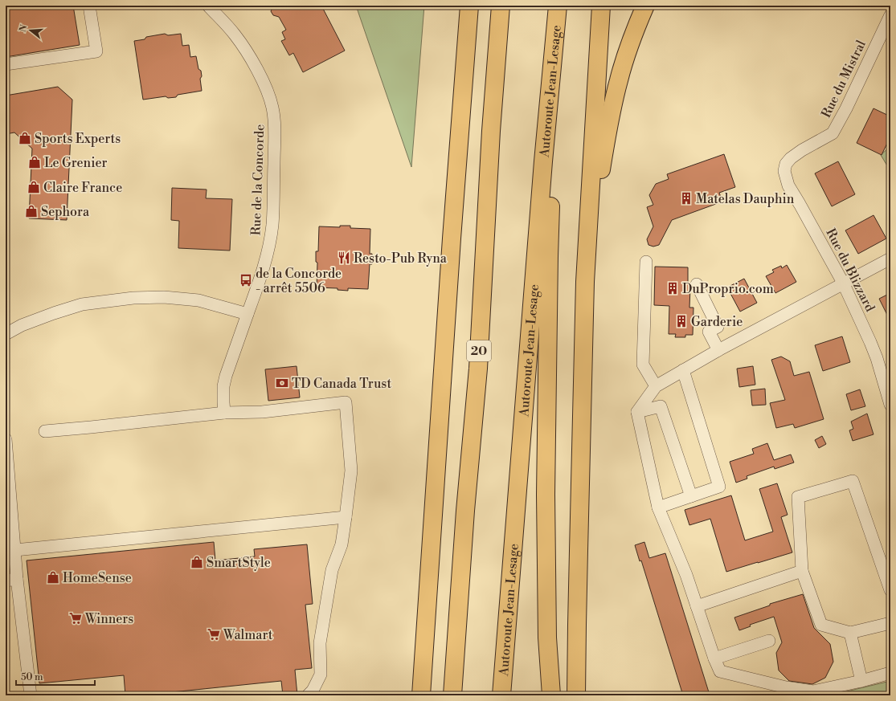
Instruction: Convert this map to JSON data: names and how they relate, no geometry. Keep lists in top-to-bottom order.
{
  "streets": {
    "highway": ["Autoroute Jean-Lesage", "20"],
    "street": ["Rue du Mistral", "Rue de la Concorde", "Rue du Blizzard"]
  },
  "crossings": [
    ["Rue du Mistral", "Rue du Blizzard"]
  ],
  "places": {
    "shop": [
      "Sports Experts",
      "Le Grenier",
      "Claire France",
      "Sephora",
      "SmartStyle",
      "HomeSense"
    ],
    "building": ["Matelas Dauphin", "DuProprio.com", "Garderie"],
    "restaurant": ["Resto-Pub Ryna"],
    "bus stop": ["de la Concorde - arrêt 5506"],
    "bank": ["TD Canada Trust"],
    "supermarket": ["Winners", "Walmart"]
  },
  "scale_bar": "50 m",
  "north": "left"
}
